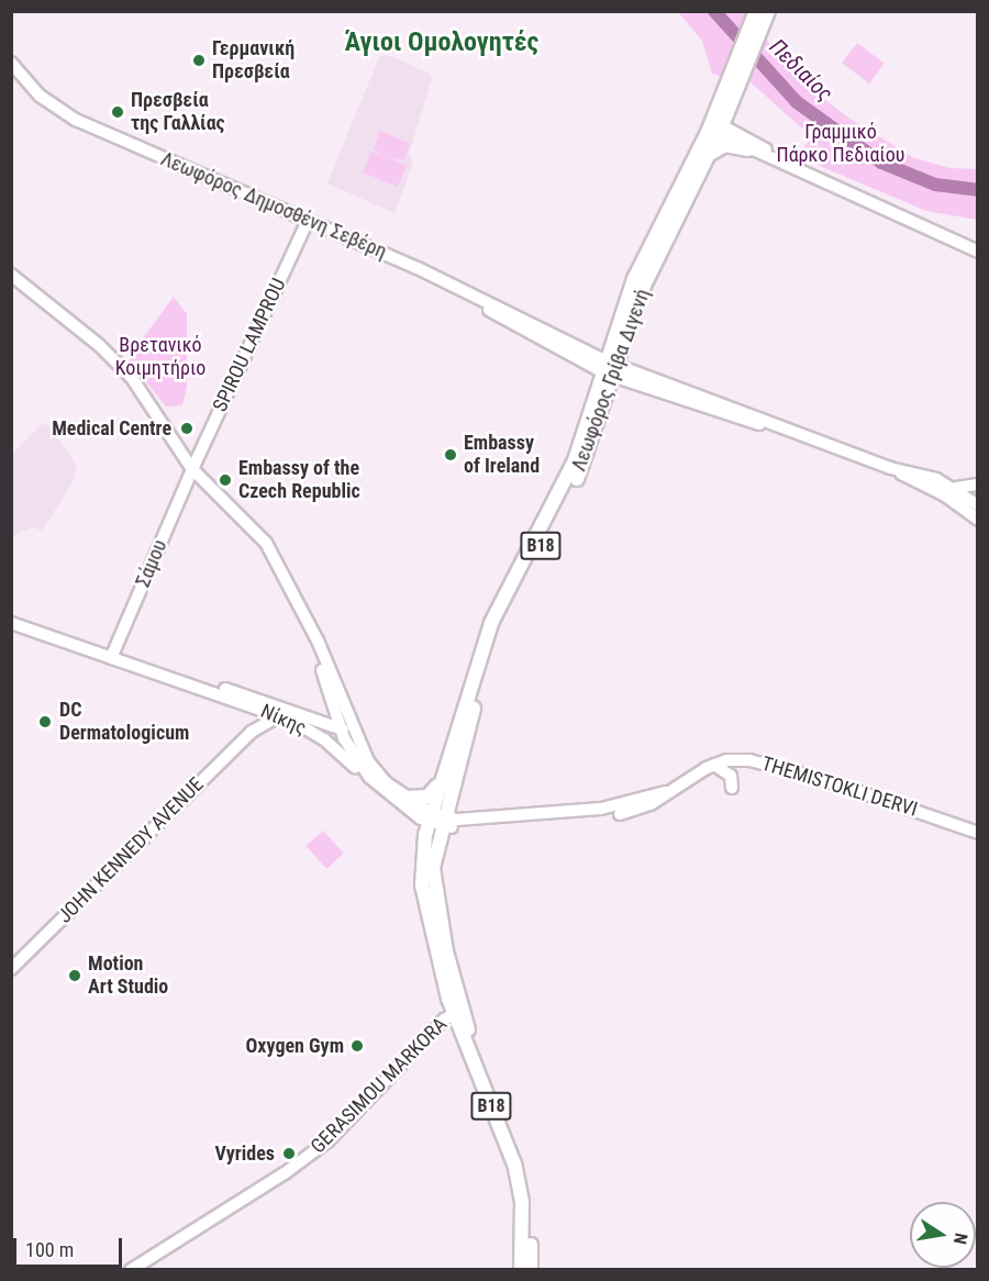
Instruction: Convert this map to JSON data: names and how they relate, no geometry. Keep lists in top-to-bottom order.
{
  "streets": {
    "main road": [
      "Λεωφόρος Δημοσθένη Σεβέρη",
      "SPIROU LAMPROU",
      "Λεωφόρος Γρίβα Διγενή",
      "B18",
      "Σάμου",
      "Νίκης",
      "THEMISTOKLI DERVI",
      "JOHN KENNEDY AVENUE",
      "GERASIMOU MARKORA"
    ]
  },
  "crossings": [
    ["Λεωφόρος Δημοσθένη Σεβέρη", "SPIROU LAMPROU"],
    ["Λεωφόρος Δημοσθένη Σεβέρη", "Λεωφόρος Γρίβα Διγενή"],
    ["SPIROU LAMPROU", "Σάμου"],
    ["Λεωφόρος Γρίβα Διγενή", "B18"],
    ["Λεωφόρος Γρίβα Διγενή", "Νίκης"],
    ["Λεωφόρος Γρίβα Διγενή", "THEMISTOKLI DERVI"],
    ["B18", "Νίκης"],
    ["B18", "THEMISTOKLI DERVI"],
    ["B18", "GERASIMOU MARKORA"],
    ["Σάμου", "Νίκης"],
    ["Νίκης", "THEMISTOKLI DERVI"],
    ["Νίκης", "JOHN KENNEDY AVENUE"]
  ],
  "districts": ["Άγιοι Ομολογητές"],
  "water": ["Πεδιαίος"],
  "parks": ["Γραμμικό Πάρκο Πεδιαίου", "Βρετανικό Κοιμητήριο"],
  "places": [
    "Γερμανική Πρεσβεία",
    "Πρεσβεία της Γαλλίας",
    "Medical Centre",
    "Embassy of Ireland",
    "Embassy of the Czech Republic",
    "DC Dermatologicum",
    "Motion Art Studio",
    "Oxygen Gym",
    "Vyrides"
  ],
  "scale_bar": "100 m",
  "north": "right"
}
